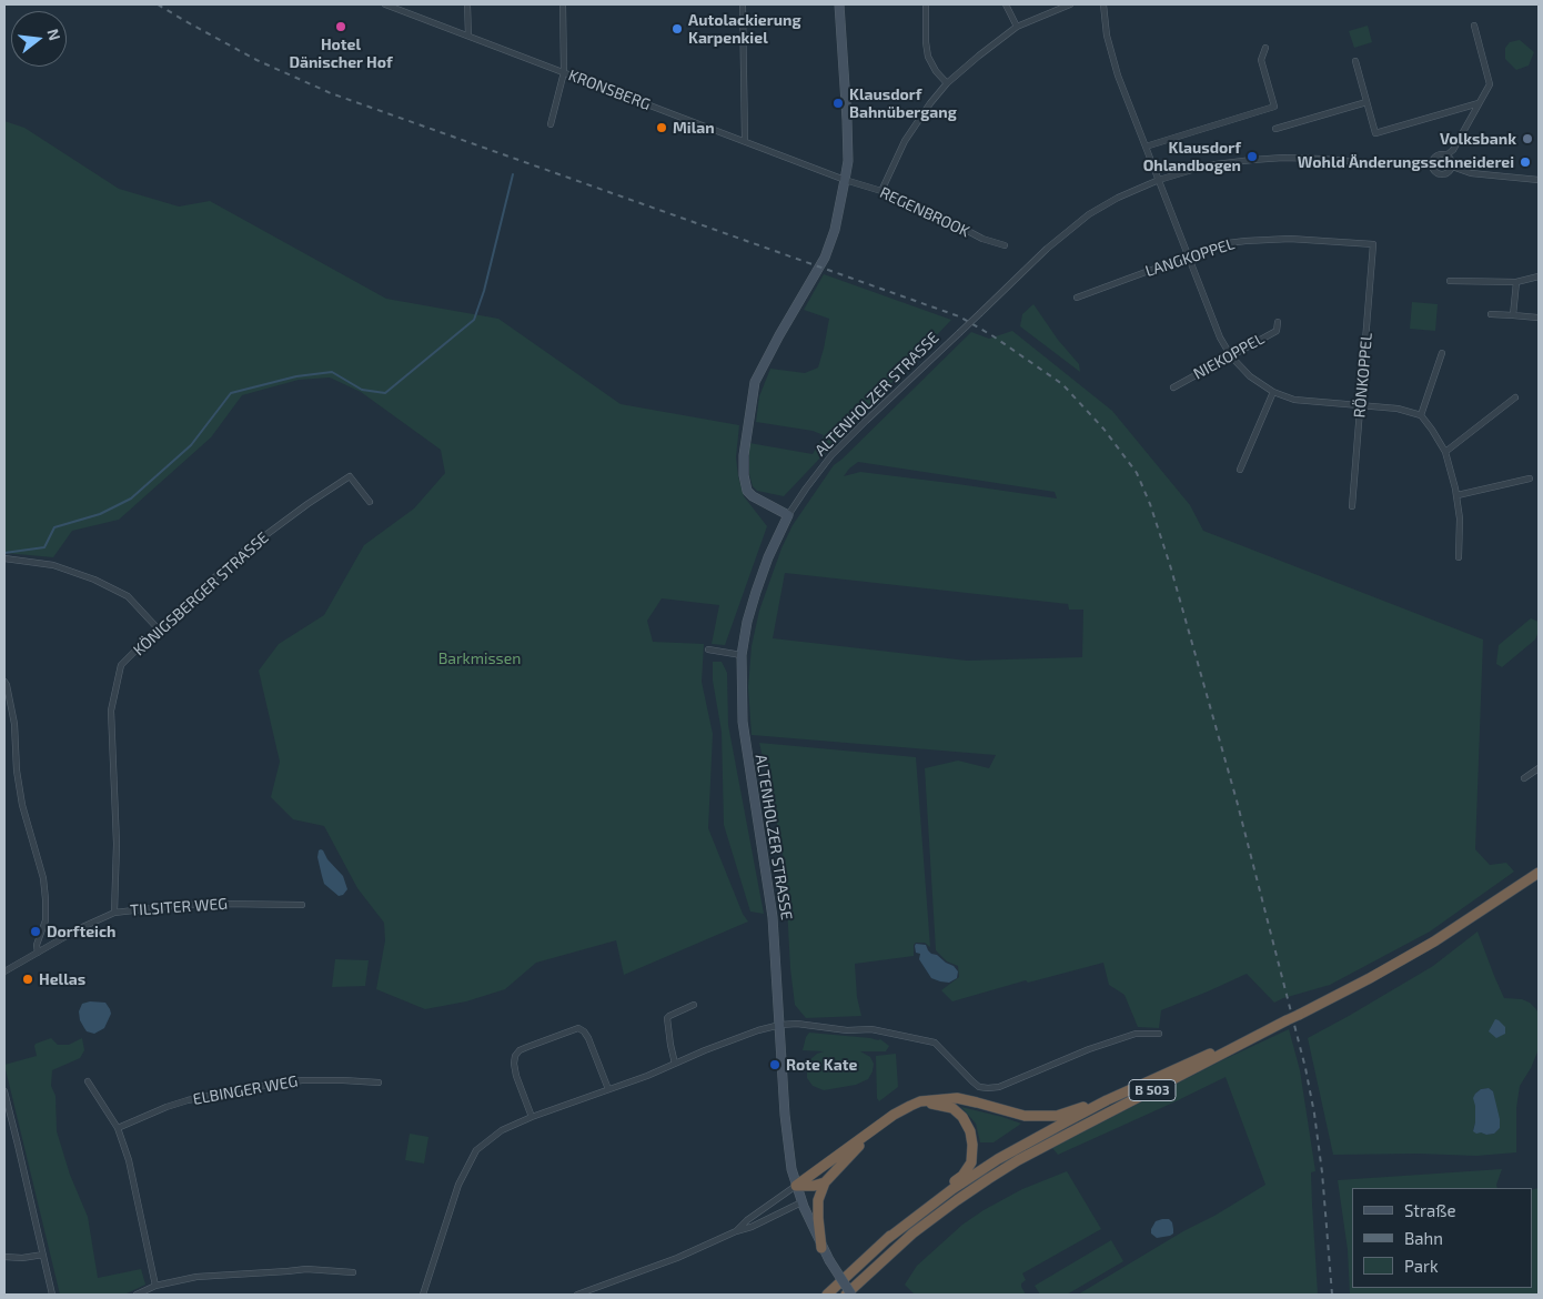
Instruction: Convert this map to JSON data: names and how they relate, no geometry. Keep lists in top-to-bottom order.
{
  "streets": {
    "highway": ["B 503"],
    "street": [
      "KRONSBERG",
      "REGENBROOK",
      "LANGKOPPEL",
      "NIEKOPPEL",
      "RÖNKOPPEL",
      "ALTENHOLZER STRASSE",
      "KÖNIGSBERGER STRASSE",
      "TILSITER WEG",
      "ELBINGER WEG"
    ]
  },
  "crossings": [
    ["KRONSBERG", "REGENBROOK"],
    ["LANGKOPPEL", "RÖNKOPPEL"],
    ["KÖNIGSBERGER STRASSE", "TILSITER WEG"]
  ],
  "parks": ["Barkmissen"],
  "places": [
    "Hotel Dänischer Hof",
    "Autolackierung Karpenkiel",
    "Klausdorf Bahnübergang",
    "Milan",
    "Volksbank",
    "Klausdorf Ohlandbogen",
    "Wohld Änderungsschneiderei",
    "Dorfteich",
    "Hellas",
    "Rote Kate"
  ],
  "legend": ["Straße", "Bahn", "Park"],
  "north": "right"
}
